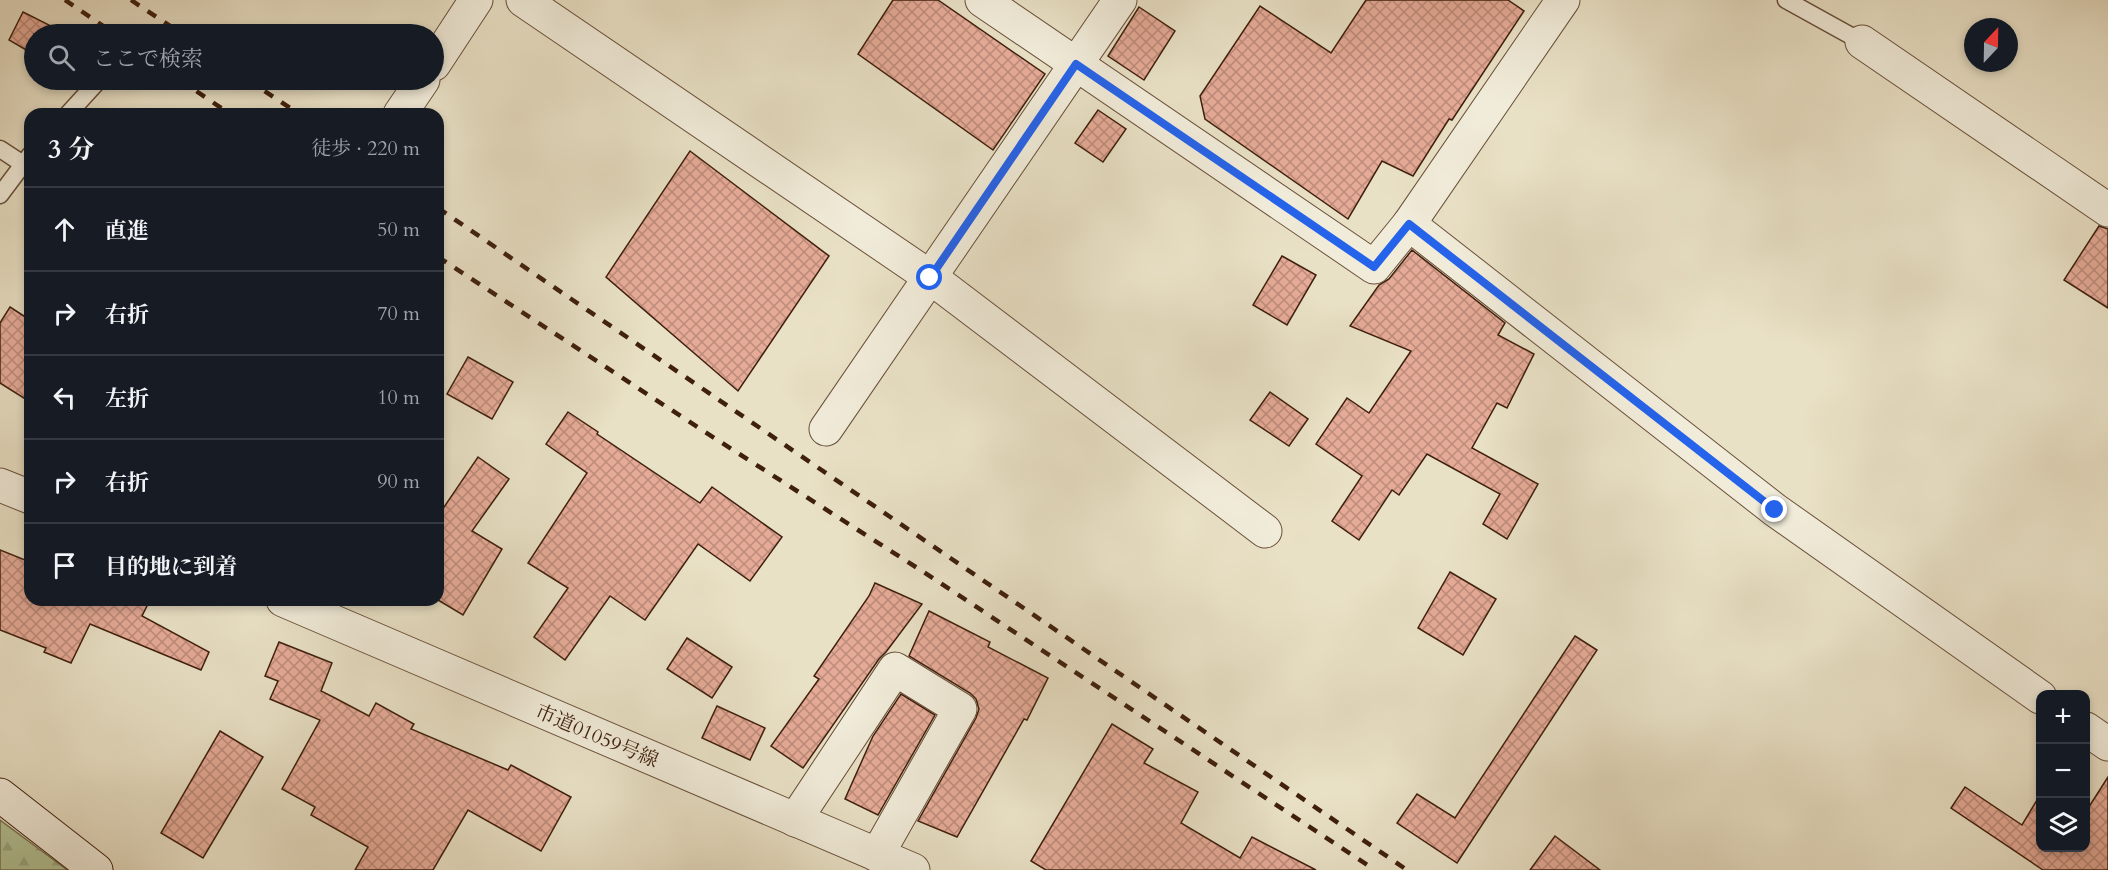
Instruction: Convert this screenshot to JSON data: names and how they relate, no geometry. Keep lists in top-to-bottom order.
{
  "streets": {
    "street": ["市道01059号線"]
  },
  "north": "top",
  "page": {
    "search": "ここで検索",
    "heading": ["3 分", "徒歩 · 220 m"],
    "list": [
      ["直進", "50 m"],
      ["右折", "70 m"],
      ["左折", "10 m"],
      ["右折", "90 m"],
      "目的地に到着"
    ],
    "map_buttons": ["+", "−"]
  }
}
